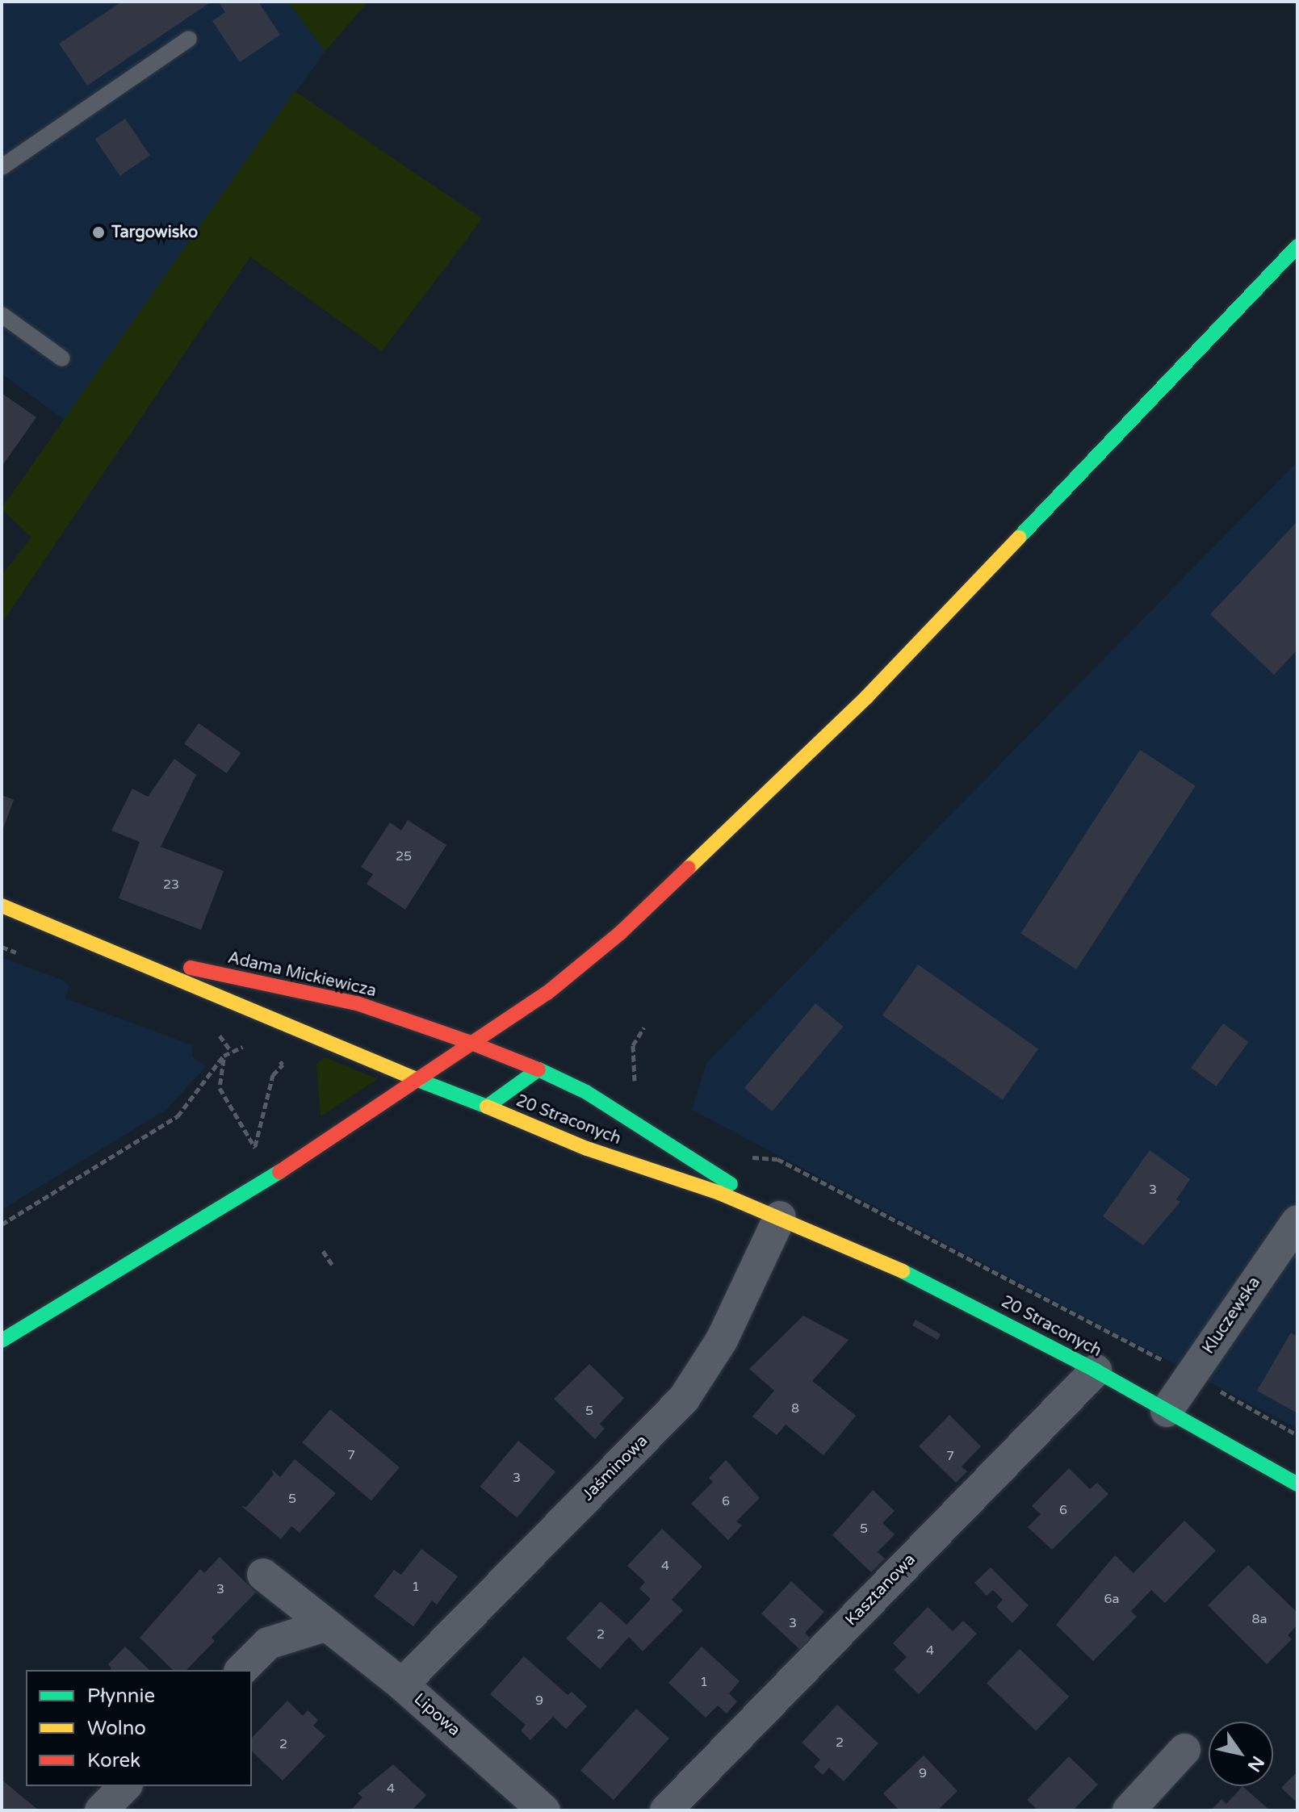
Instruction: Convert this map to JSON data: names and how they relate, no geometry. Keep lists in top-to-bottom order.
{
  "streets": {
    "main road": ["Adama Mickiewicza", "20 Straconych"],
    "street": [
      "Kluczewska",
      "Jaśminowa",
      "Kasztanowa",
      "Lipowa"
    ]
  },
  "crossings": [
    ["Adama Mickiewicza", "20 Straconych"],
    ["20 Straconych", "Kluczewska"],
    ["20 Straconych", "Jaśminowa"],
    ["20 Straconych", "Kasztanowa"],
    ["Jaśminowa", "Lipowa"]
  ],
  "places": ["Targowisko"],
  "house_numbers": [
    "25",
    "23",
    "3",
    "8",
    "5",
    "7",
    "7",
    "3",
    "5",
    "6",
    "6",
    "5",
    "4",
    "1",
    "3",
    "6a",
    "8a",
    "3",
    "2",
    "4",
    "1",
    "9",
    "2",
    "2",
    "9",
    "4"
  ],
  "legend": ["Płynnie", "Wolno", "Korek"],
  "north": "bottom right"
}
